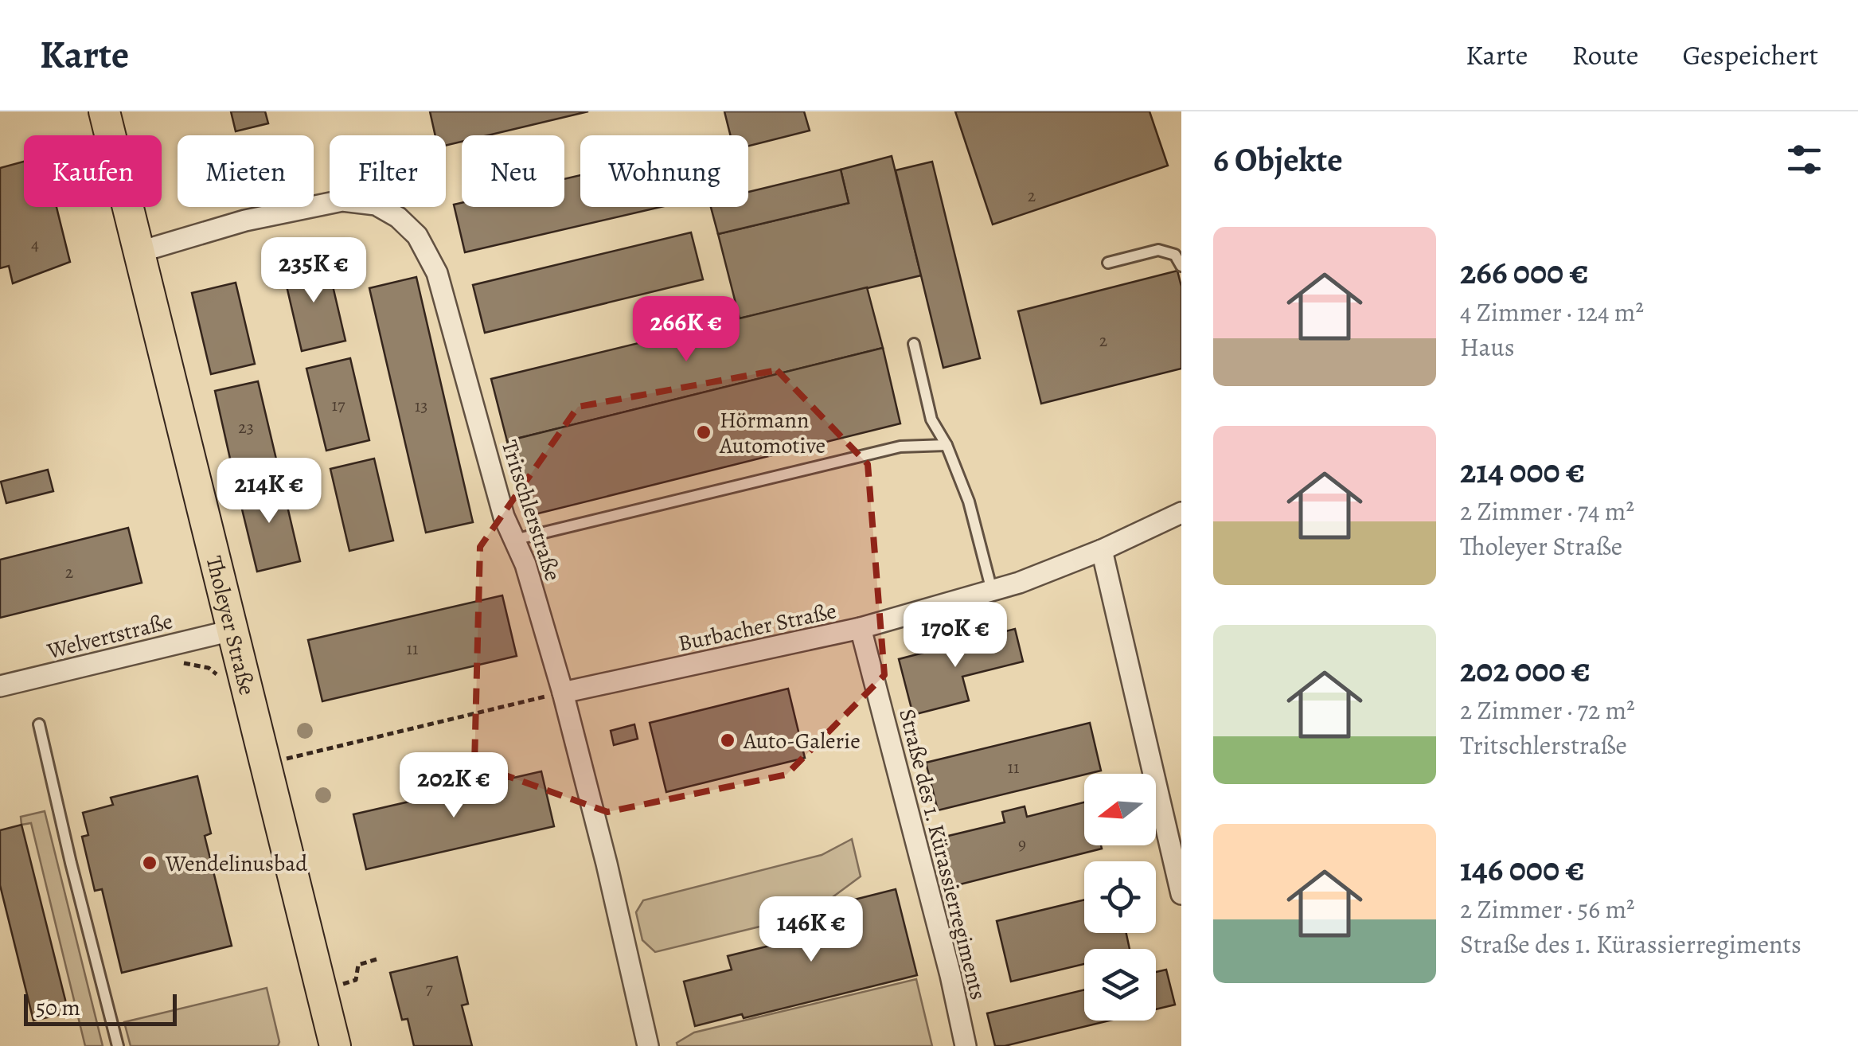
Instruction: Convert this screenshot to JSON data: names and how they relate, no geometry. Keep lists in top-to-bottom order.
{
  "streets": {
    "main road": ["Tholeyer Straße"],
    "street": [
      "Tritschlerstraße",
      "Burbacher Straße",
      "Welvertstraße",
      "Straße des 1. Kürassierregiments"
    ]
  },
  "crossings": [
    ["Tritschlerstraße", "Tholeyer Straße"],
    ["Tritschlerstraße", "Burbacher Straße"],
    ["Tholeyer Straße", "Welvertstraße"],
    ["Burbacher Straße", "Straße des 1. Kürassierregiments"]
  ],
  "places": ["Hörmann Automotive", "Auto-Galerie", "Wendelinusbad"],
  "house_numbers": [
    "2",
    "4",
    "2",
    "17",
    "13",
    "23",
    "2",
    "11",
    "11",
    "9",
    "7"
  ],
  "scale_bar": "50 m",
  "north": "left",
  "page": {
    "header": "Karte",
    "nav": ["Karte", "Route", "Gespeichert"],
    "heading": "6 Objekte",
    "chip": [
      "Kaufen",
      "Mieten",
      "Filter",
      "Neu",
      "Wohnung"
    ],
    "list": [
      {
        "name": "266 000 €",
        "note": "4 Zimmer · 124 m² · Haus"
      },
      {
        "name": "214 000 €",
        "note": "2 Zimmer · 74 m² · Tholeyer Straße"
      },
      {
        "name": "202 000 €",
        "note": "2 Zimmer · 72 m² · Tritschlerstraße"
      },
      {
        "name": "146 000 €",
        "note": "2 Zimmer · 56 m² · Straße des 1. Kürassierregiments"
      }
    ],
    "price": [
      "235K €",
      "266K €",
      "214K €",
      "170K €",
      "202K €",
      "146K €"
    ],
    "scale": "50 m"
  }
}
